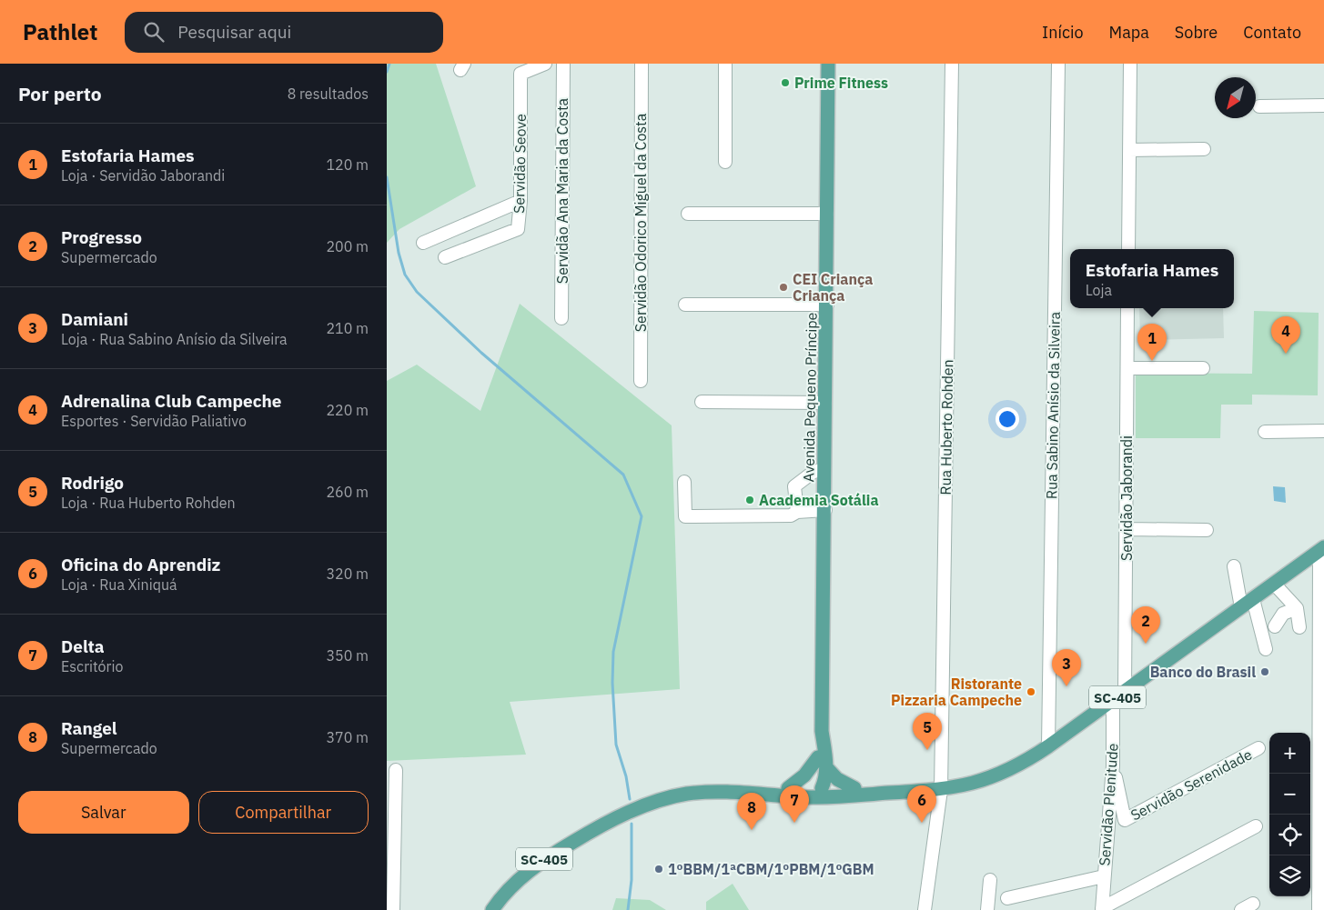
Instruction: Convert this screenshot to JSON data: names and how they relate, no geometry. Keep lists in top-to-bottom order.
{
  "streets": {
    "main road": ["Avenida Pequeno Príncipe", "SC-405"],
    "street": [
      "Servidão Seove",
      "Servidão Ana Maria da Costa",
      "Servidão Odorico Miguel da Costa",
      "Rua Sabino Anísio da Silveira",
      "Rua Huberto Rohden",
      "Servidão Jaborandi",
      "Servidão Serenidade",
      "Servidão Plenitude"
    ]
  },
  "crossings": [
    ["Avenida Pequeno Príncipe", "SC-405"],
    ["Rua Sabino Anísio da Silveira", "SC-405"],
    ["Rua Huberto Rohden", "SC-405"],
    ["Servidão Jaborandi", "SC-405"],
    ["SC-405", "Servidão Plenitude"],
    ["Servidão Serenidade", "Servidão Plenitude"]
  ],
  "places": [
    "Prime Fitness",
    "CEI Criança Criança",
    "Academia Sotália",
    "Banco do Brasil",
    "Ristorante Pizzaria Campeche",
    "1ºBBM/1ªCBM/1ºPBM/1ºGBM"
  ],
  "north": "bottom left",
  "page": {
    "header": "Pathlet",
    "search": "Pesquisar aqui",
    "nav": [
      "Início",
      "Mapa",
      "Sobre",
      "Contato"
    ],
    "heading": ["Por perto", "8 resultados"],
    "list": [
      {
        "mark": "1",
        "name": "Estofaria Hames",
        "note": "Loja · Servidão Jaborandi",
        "value": "120 m"
      },
      {
        "mark": "2",
        "name": "Progresso",
        "note": "Supermercado",
        "value": "200 m"
      },
      {
        "mark": "3",
        "name": "Damiani",
        "note": "Loja · Rua Sabino Anísio da Silveira",
        "value": "210 m"
      },
      {
        "mark": "4",
        "name": "Adrenalina Club Campeche",
        "note": "Esportes · Servidão Paliativo",
        "value": "220 m"
      },
      {
        "mark": "5",
        "name": "Rodrigo",
        "note": "Loja · Rua Huberto Rohden",
        "value": "260 m"
      },
      {
        "mark": "6",
        "name": "Oficina do Aprendiz",
        "note": "Loja · Rua Xiniquá",
        "value": "320 m"
      },
      {
        "mark": "7",
        "name": "Delta",
        "note": "Escritório",
        "value": "350 m"
      },
      {
        "mark": "8",
        "name": "Rangel",
        "note": "Supermercado",
        "value": "370 m"
      }
    ],
    "popup": ["Estofaria Hames", "Loja"],
    "pins": [
      "4",
      "1",
      "2",
      "3",
      "5",
      "6",
      "7",
      "8"
    ],
    "map_buttons": ["+", "−"],
    "buttons": ["Salvar", "Compartilhar"]
  }
}
